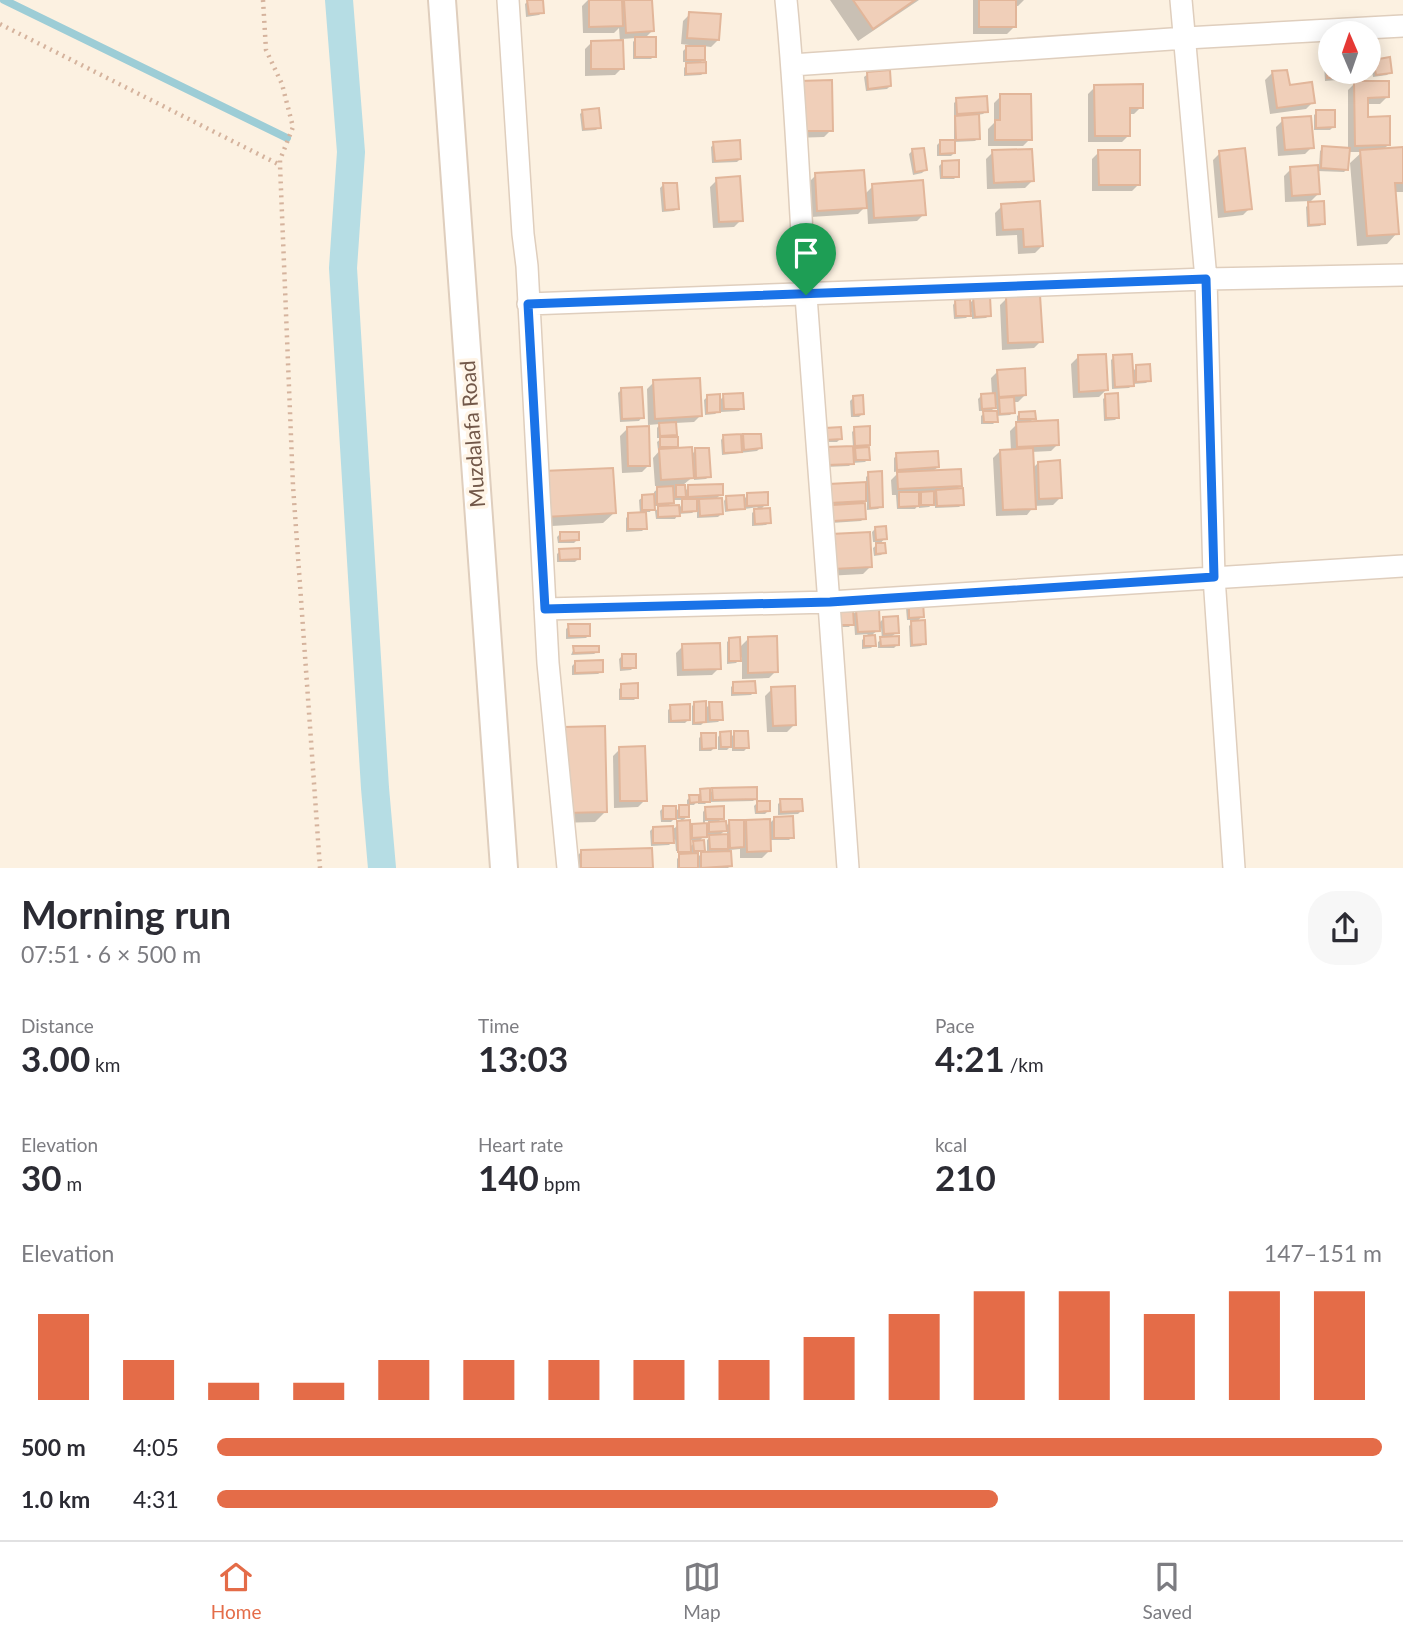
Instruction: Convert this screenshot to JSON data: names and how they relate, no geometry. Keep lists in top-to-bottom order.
{
  "streets": {
    "street": ["Muzdalafa Road"]
  },
  "north": "top",
  "page": {
    "heading": ["Morning run", "07:51 · 6 × 500 m"],
    "stats": [
      ["Distance", "3.00 km"],
      ["Time", "13:03"],
      ["Pace", "4:21 /km"],
      ["Elevation", "30 m"],
      ["Heart rate", "140 bpm"],
      ["kcal", "210"]
    ],
    "chart": ["Elevation", "147–151 m"],
    "list": [
      {
        "name": "500 m",
        "note": "4:05"
      },
      {
        "name": "1.0 km",
        "note": "4:31"
      }
    ],
    "tabs": ["Home", "Map", "Saved"]
  }
}
